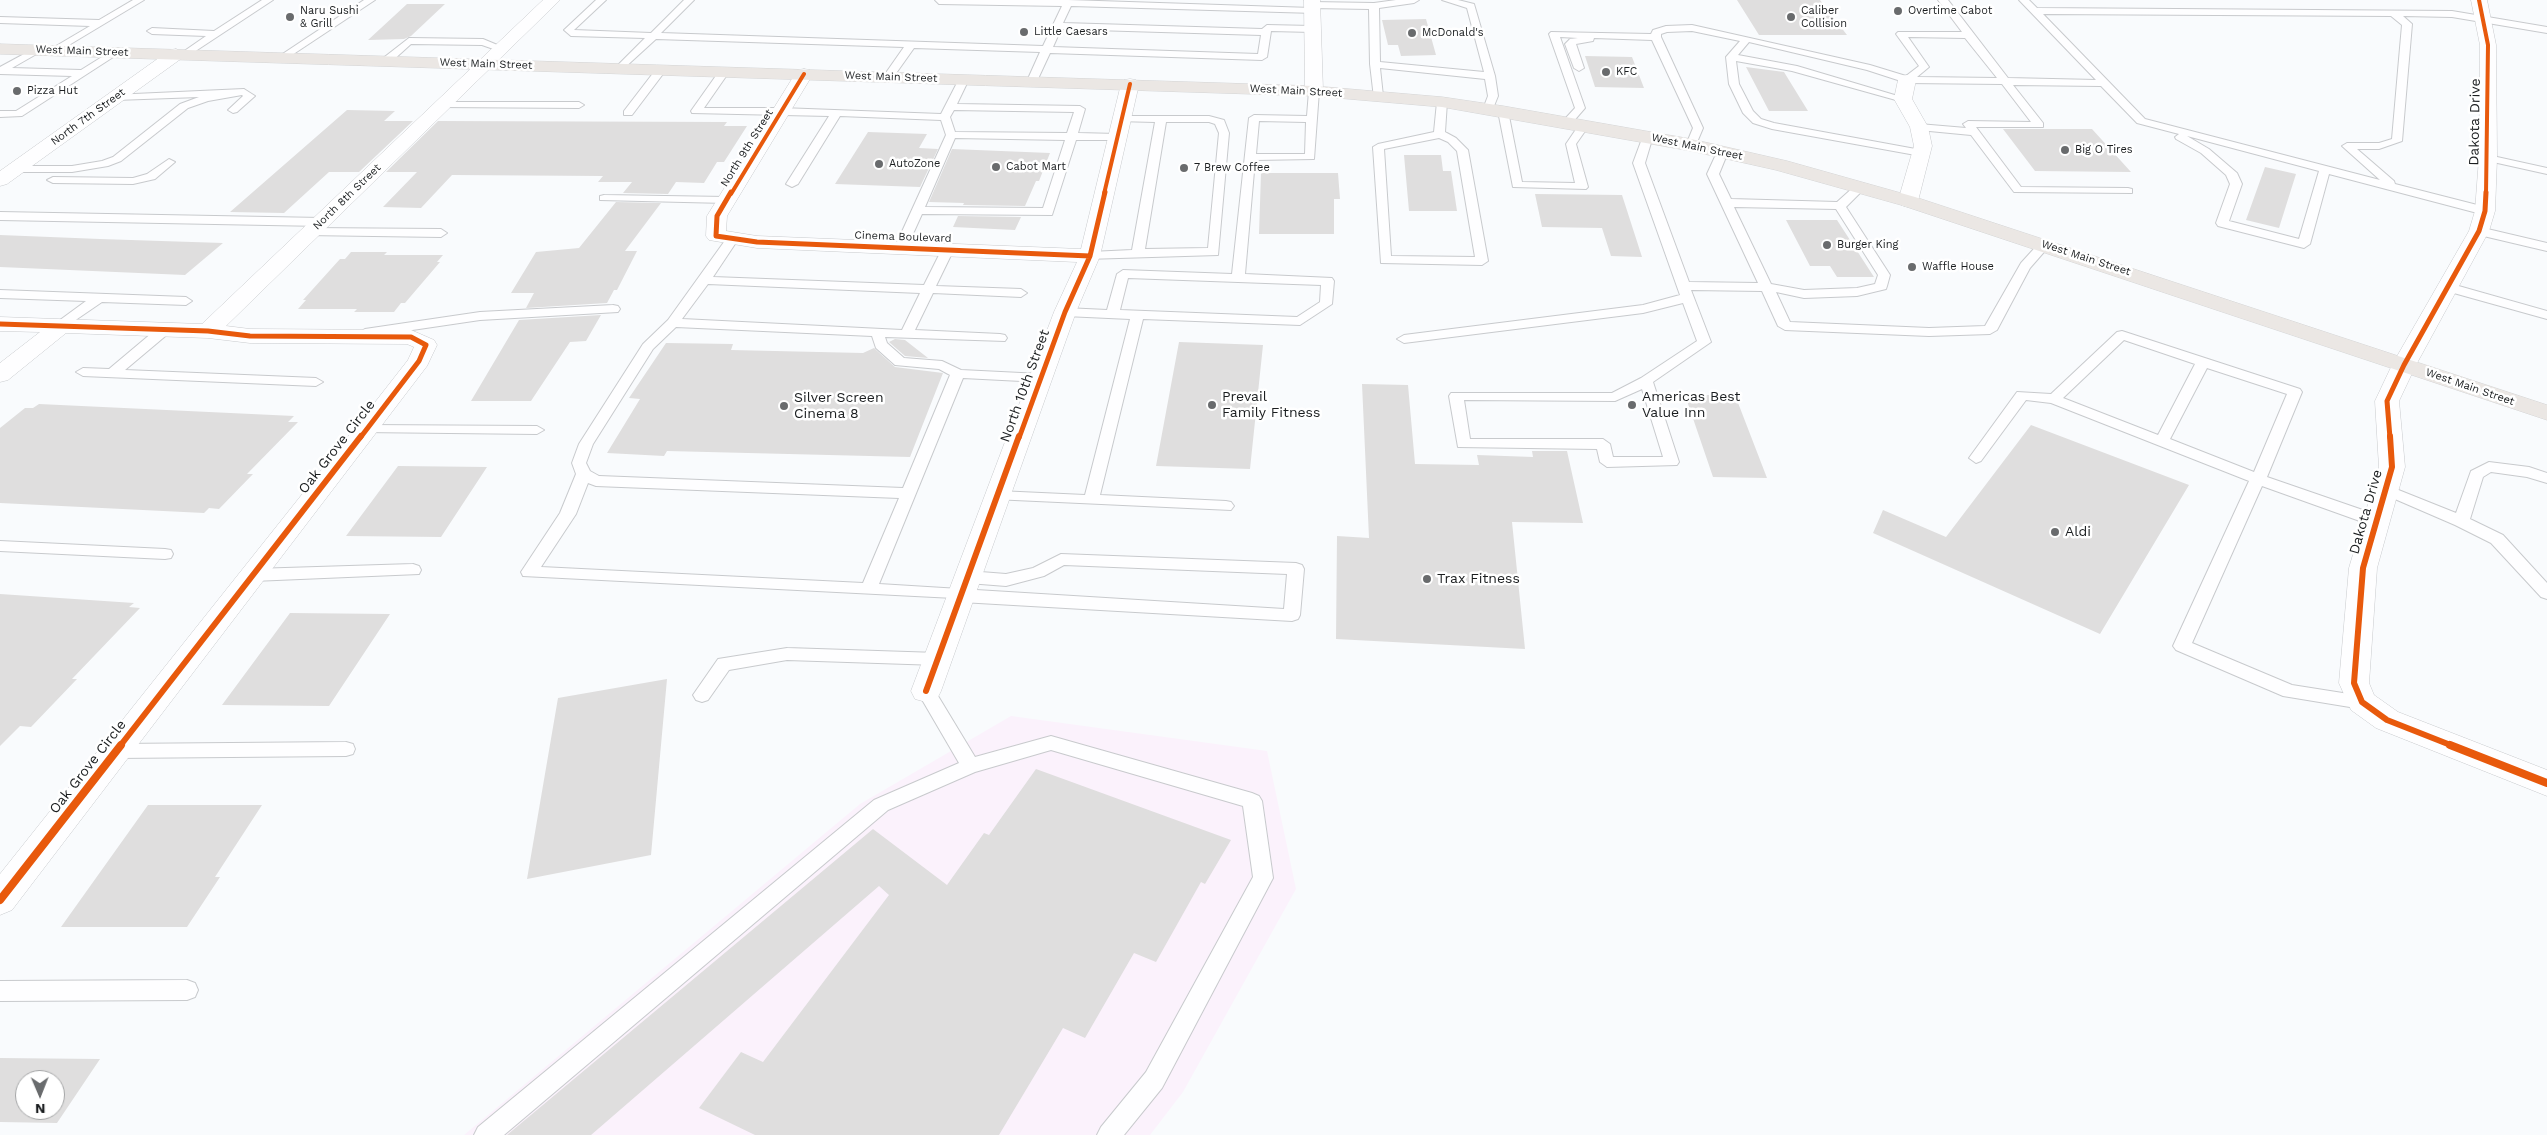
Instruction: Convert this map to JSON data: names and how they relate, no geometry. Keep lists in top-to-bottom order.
{
  "streets": {
    "main road": ["West Main Street"],
    "street": [
      "North 7th Street",
      "Dakota Drive",
      "North 9th Street",
      "North 8th Street",
      "Cinema Boulevard",
      "North 10th Street",
      "Oak Grove Circle"
    ]
  },
  "crossings": [
    ["West Main Street", "North 7th Street"],
    ["West Main Street", "Dakota Drive"],
    ["West Main Street", "North 9th Street"],
    ["West Main Street", "North 8th Street"],
    ["West Main Street", "North 10th Street"],
    ["North 9th Street", "Cinema Boulevard"],
    ["North 8th Street", "Oak Grove Circle"],
    ["Cinema Boulevard", "North 10th Street"]
  ],
  "places": [
    "Overtime Cabot",
    "Naru Sushi & Grill",
    "Caliber Collision",
    "Little Caesars",
    "McDonald's",
    "KFC",
    "Pizza Hut",
    "Big O Tires",
    "AutoZone",
    "Cabot Mart",
    "7 Brew Coffee",
    "Burger King",
    "Waffle House",
    "Prevail Family Fitness",
    "Americas Best Value Inn",
    "Silver Screen Cinema 8",
    "Aldi",
    "Trax Fitness"
  ],
  "north": "bottom"
}
